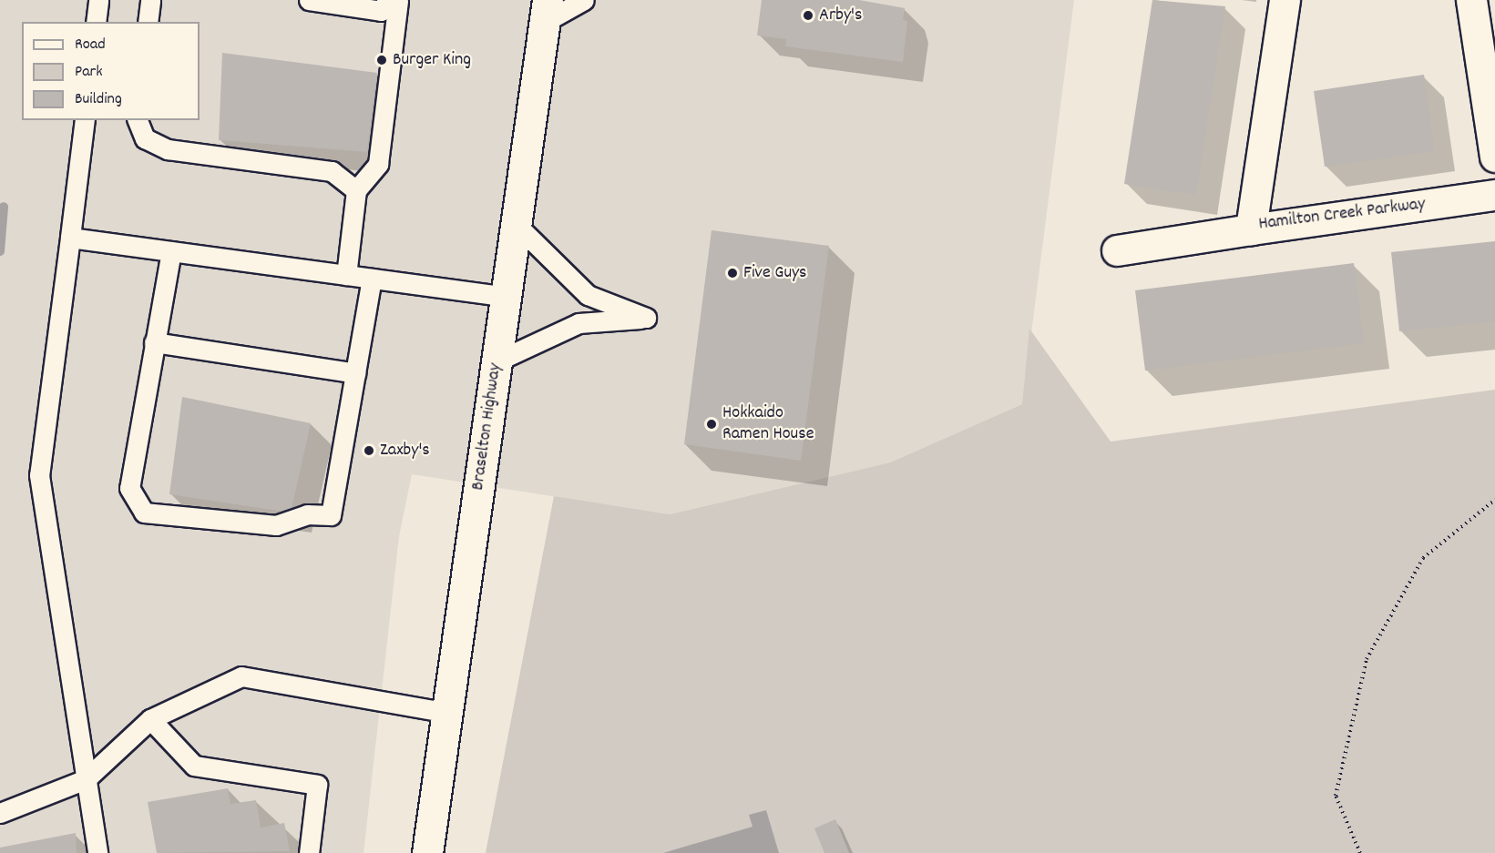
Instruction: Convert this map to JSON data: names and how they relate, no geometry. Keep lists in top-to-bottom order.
{
  "streets": {
    "main road": ["Hamilton Creek Parkway", "Braselton Highway"]
  },
  "places": [
    "Arby's",
    "Burger King",
    "Five Guys",
    "Hokkaido Ramen House",
    "Zaxby's"
  ],
  "legend": ["Road", "Park", "Building"]
}
